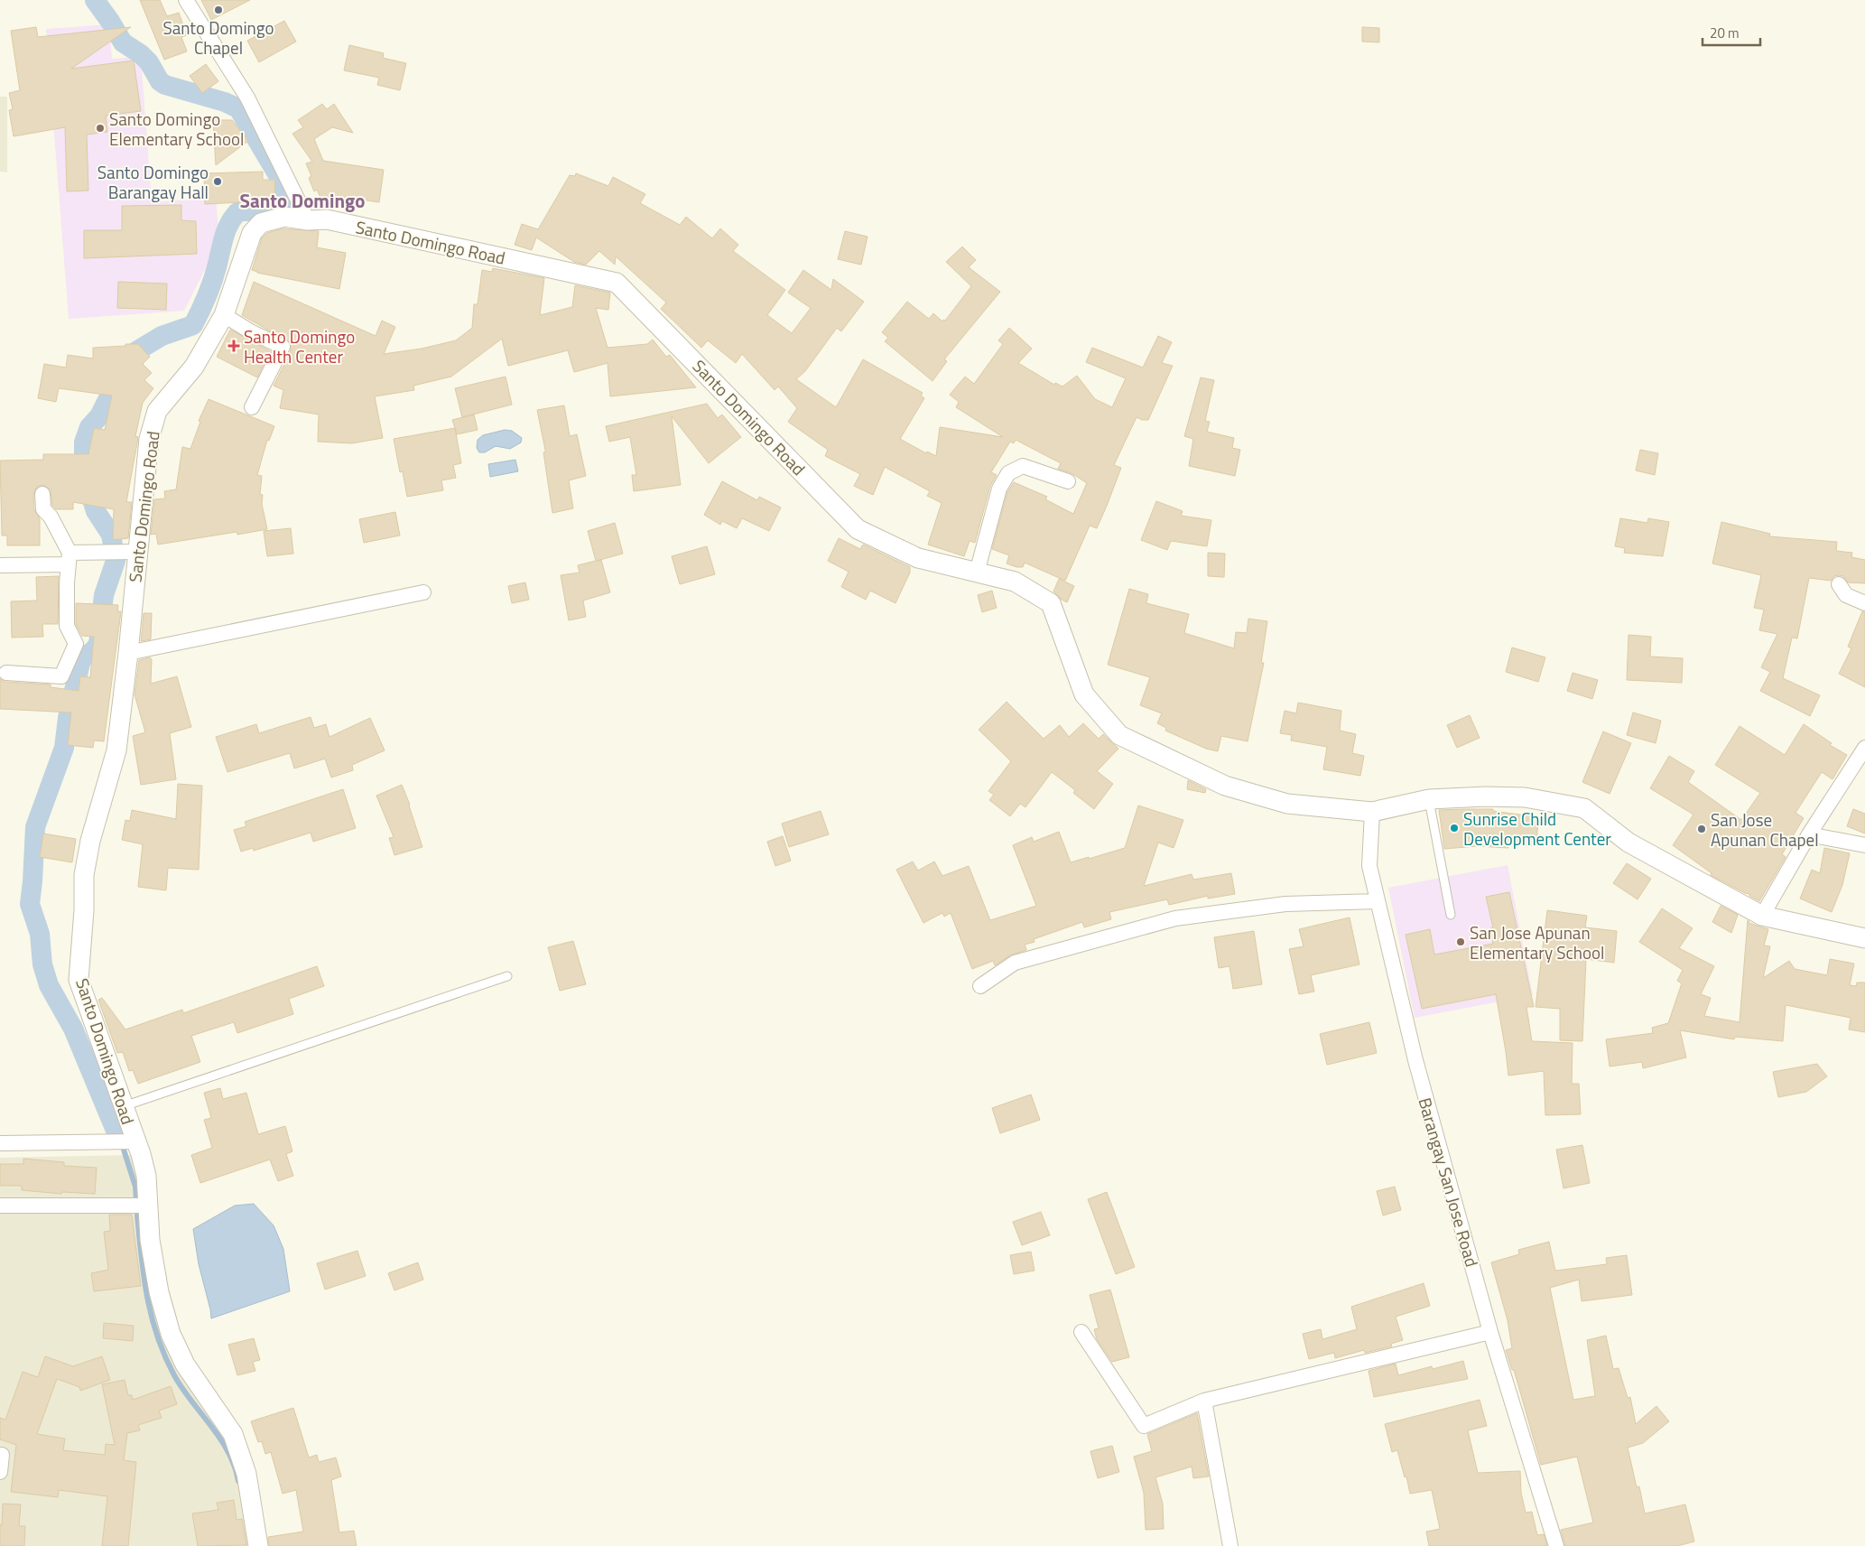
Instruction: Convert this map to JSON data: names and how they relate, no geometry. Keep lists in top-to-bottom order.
{
  "streets": {
    "street": ["Santo Domingo Road", "Barangay San Jose Road"]
  },
  "crossings": [
    ["Santo Domingo Road", "Barangay San Jose Road"]
  ],
  "districts": ["Santo Domingo"],
  "places": {
    "other": [
      "Santo Domingo Chapel",
      "Santo Domingo Elementary School",
      "Santo Domingo Barangay Hall",
      "Sunrise Child Development Center",
      "San Jose Apunan Chapel",
      "San Jose Apunan Elementary School"
    ],
    "health": ["Santo Domingo Health Center"]
  },
  "scale_bar": "20 m"
}
